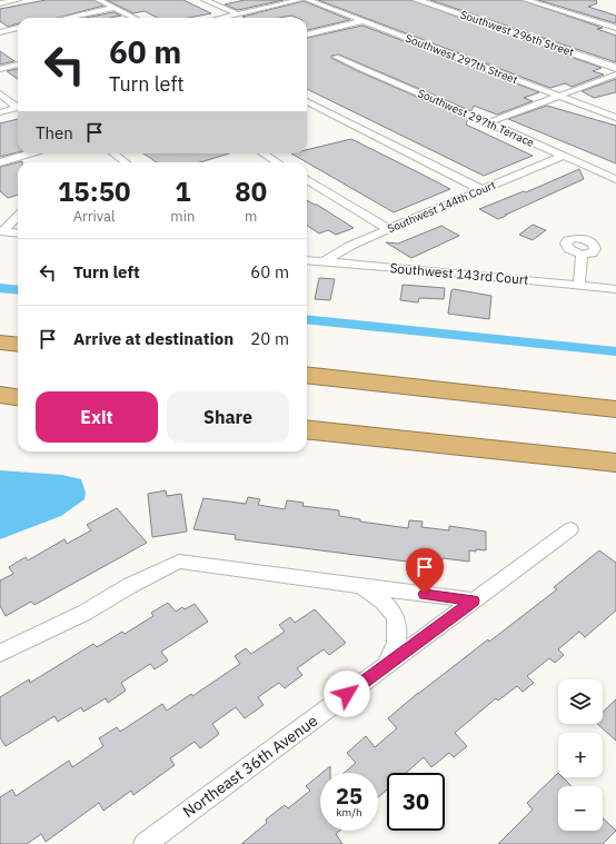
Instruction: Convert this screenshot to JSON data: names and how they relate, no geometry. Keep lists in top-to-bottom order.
{
  "streets": {
    "street": [
      "Southwest 296th Street",
      "Southwest 297th Street",
      "Southwest 297th Terrace",
      "Southwest 144th Court",
      "Southwest 143rd Court",
      "Northeast 36th Avenue"
    ]
  },
  "crossings": [
    ["Southwest 297th Terrace", "Southwest 144th Court"],
    ["Southwest 144th Court", "Southwest 143rd Court"]
  ],
  "page": {
    "turn": ["60 m", "Turn left"],
    "then": "Then",
    "eta": [
      "15:50",
      "Arrival",
      "1",
      "min",
      "80",
      "m"
    ],
    "list": [
      {
        "name": "Turn left",
        "value": "60 m"
      },
      {
        "name": "Arrive at destination",
        "value": "20 m"
      }
    ],
    "buttons": ["Exit", "Share"],
    "map_buttons": ["+", "−"],
    "speed": "25 km/h",
    "limit": "30"
  }
}
